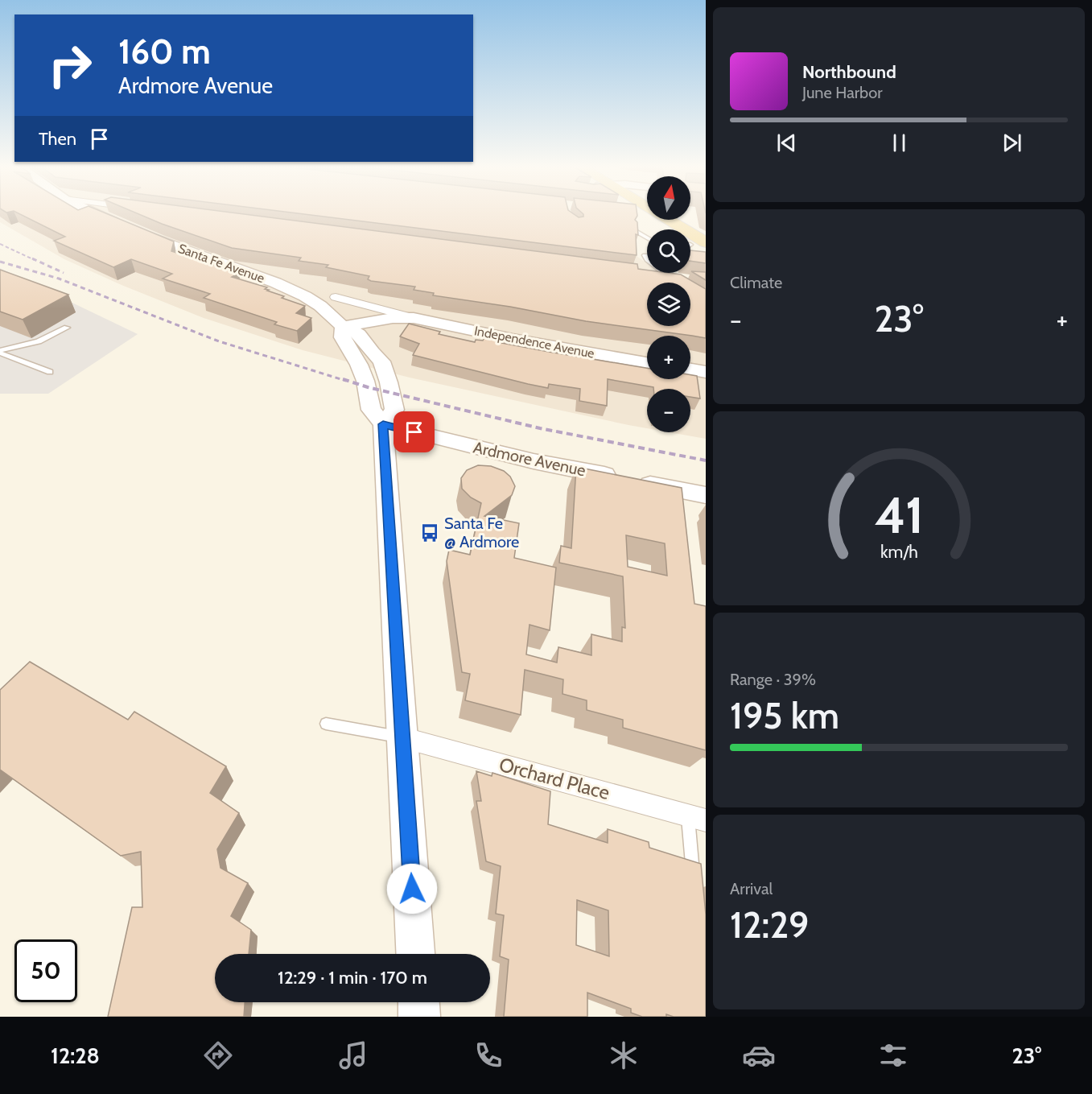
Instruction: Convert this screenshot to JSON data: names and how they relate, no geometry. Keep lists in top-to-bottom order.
{
  "streets": {
    "main road": ["Santa Fe Avenue", "Independence Avenue", "Ardmore Avenue"],
    "street": ["Orchard Place"]
  },
  "crossings": [
    ["Santa Fe Avenue", "Independence Avenue"],
    ["Santa Fe Avenue", "Ardmore Avenue"]
  ],
  "places": {
    "bus stop": ["Santa Fe @ Ardmore"]
  },
  "north": "top",
  "page": {
    "turn": ["160 m", "Ardmore Avenue"],
    "song": ["Northbound", "June Harbor"],
    "then": "Then",
    "map_buttons": ["+", "−"],
    "tile": [
      "Climate",
      ["Range · 39%", "195 km"],
      ["Arrival", "12:29"]
    ],
    "heat": ["−", "23°", "+"],
    "limit": "50",
    "trip": "12:29 · 1 min · 170 m",
    "tabs": ["12:28", "23°"],
    "gauge": ["41", "km/h"]
  }
}
